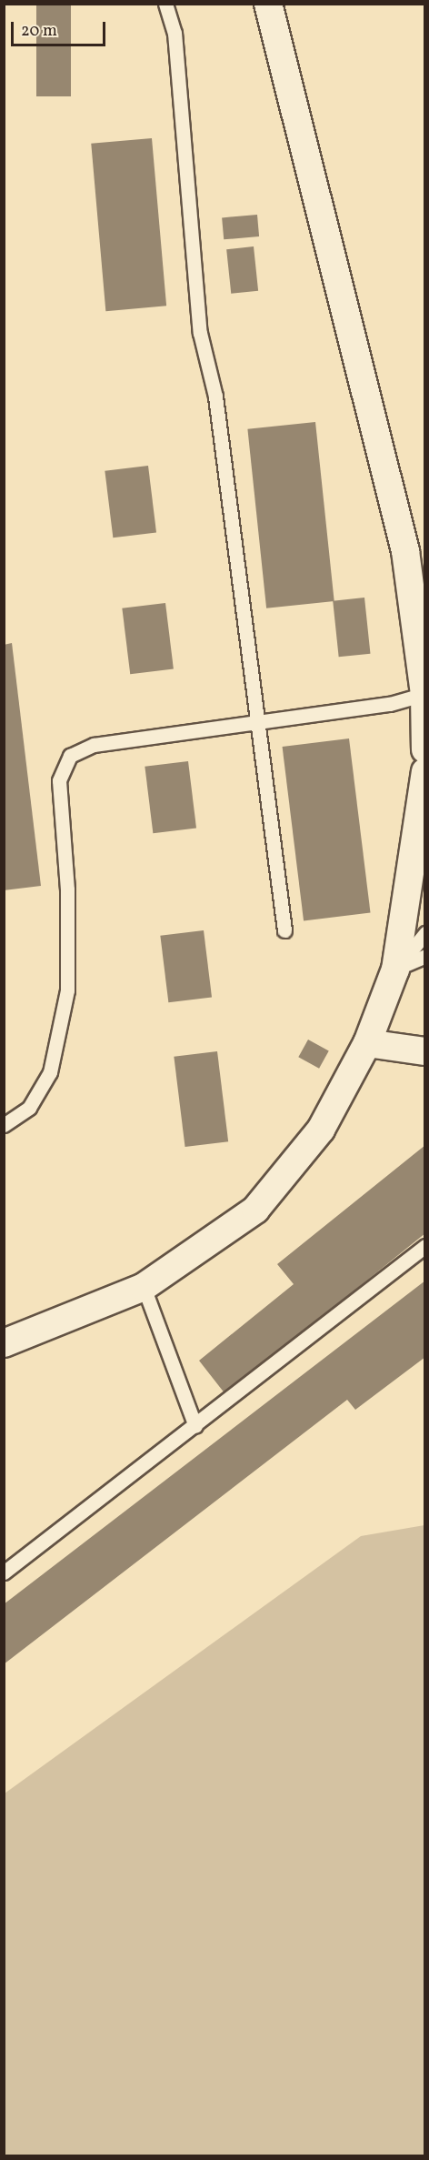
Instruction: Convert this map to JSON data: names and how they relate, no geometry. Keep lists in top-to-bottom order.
{
  "scale_bar": "20 m"
}
